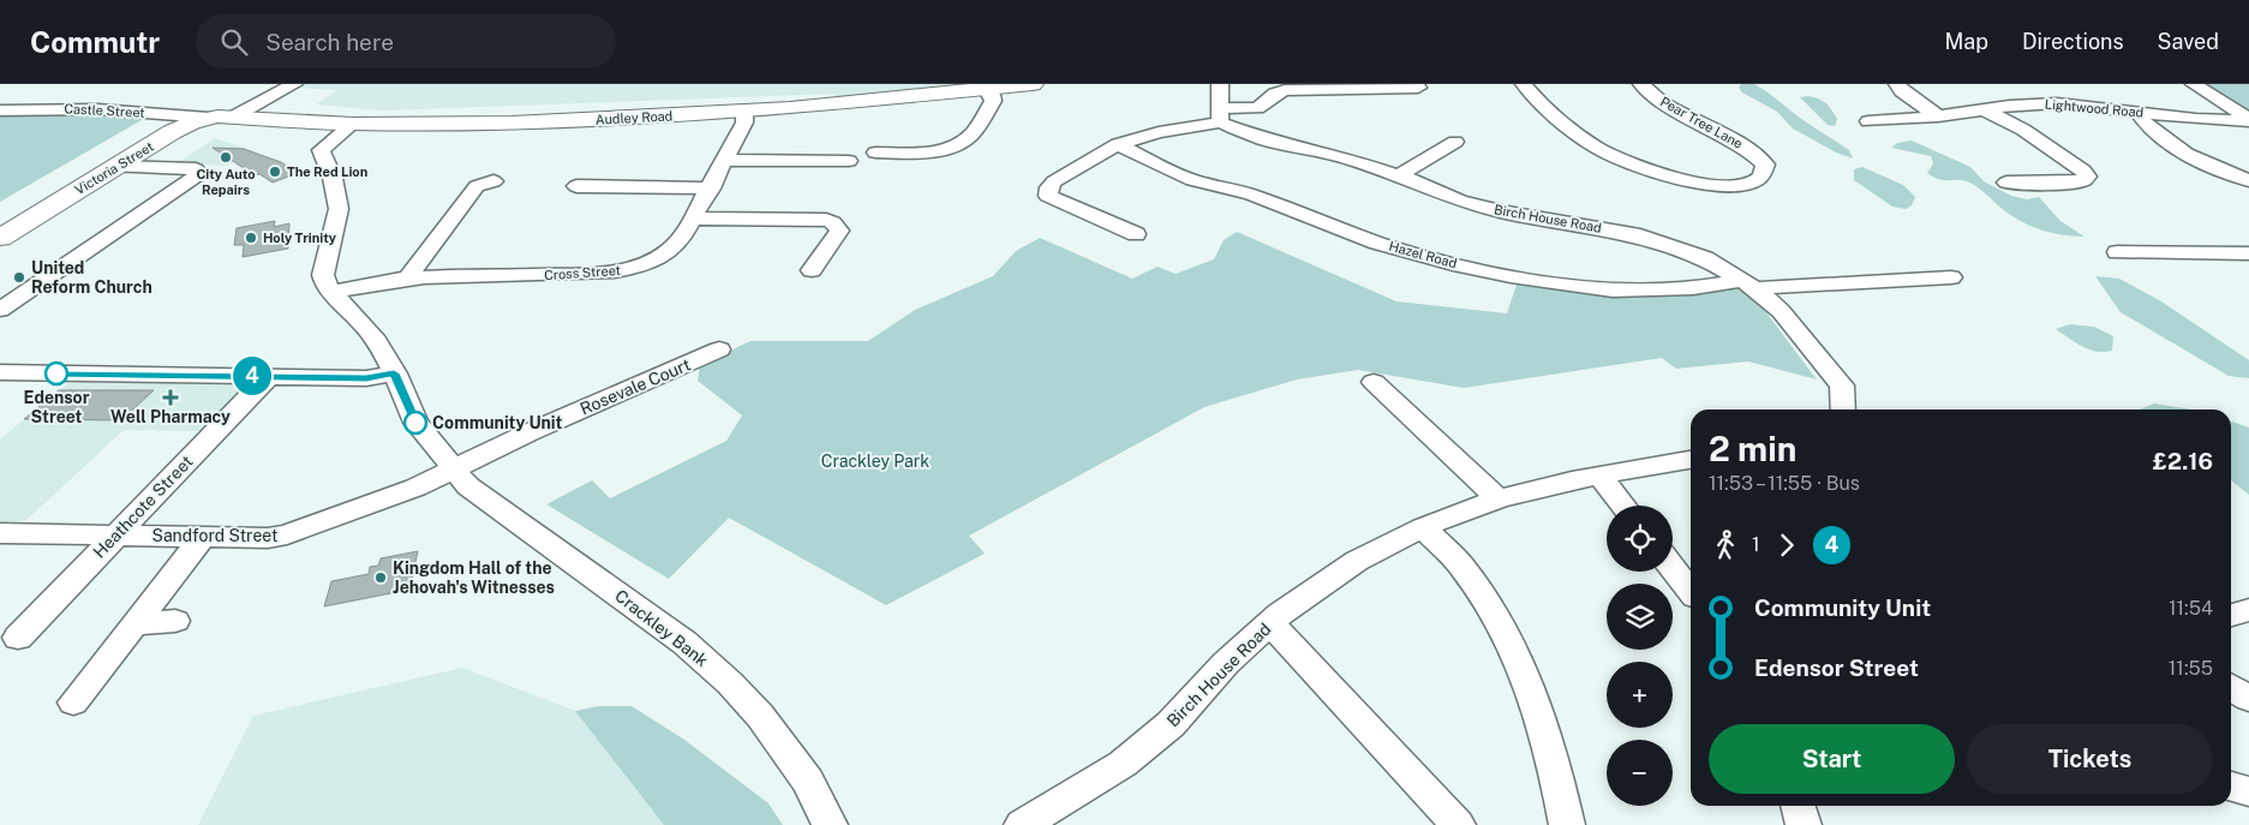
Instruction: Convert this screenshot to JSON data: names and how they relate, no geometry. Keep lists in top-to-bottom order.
{
  "streets": {
    "main road": ["Audley Road", "Victoria Street"],
    "street": [
      "Lightwood Road",
      "Castle Street",
      "Pear Tree Lane",
      "Birch House Road",
      "Hazel Road",
      "Cross Street",
      "Rosevale Court",
      "Heathcote Street",
      "Sandford Street",
      "Crackley Bank"
    ]
  },
  "crossings": [
    ["Castle Street", "Victoria Street"],
    ["Audley Road", "Victoria Street"],
    ["Audley Road", "Cross Street"],
    ["Birch House Road", "Hazel Road"],
    ["Cross Street", "Crackley Bank"],
    ["Rosevale Court", "Sandford Street"],
    ["Rosevale Court", "Crackley Bank"],
    ["Heathcote Street", "Sandford Street"],
    ["Sandford Street", "Crackley Bank"]
  ],
  "parks": ["Crackley Park"],
  "places": {
    "other": [
      "City Auto Repairs",
      "The Red Lion",
      "Holy Trinity",
      "United Reform Church",
      "Edensor Street",
      "Community Unit",
      "Kingdom Hall of the Jehovah's Witnesses"
    ],
    "health": ["Well Pharmacy"]
  },
  "lines": ["bus line 4"],
  "page": {
    "header": "Commutr",
    "search": "Search here",
    "nav": ["Map", "Directions", "Saved"],
    "on_map": "4",
    "heading": ["2 min", "11:53 – 11:55 · Bus", "£2.16"],
    "map_buttons": ["+", "−"],
    "legs": ["1", "4"],
    "list": [
      {
        "name": "Community Unit",
        "value": "11:54"
      },
      {
        "name": "Edensor Street",
        "value": "11:55"
      }
    ],
    "buttons": ["Start", "Tickets"]
  }
}
